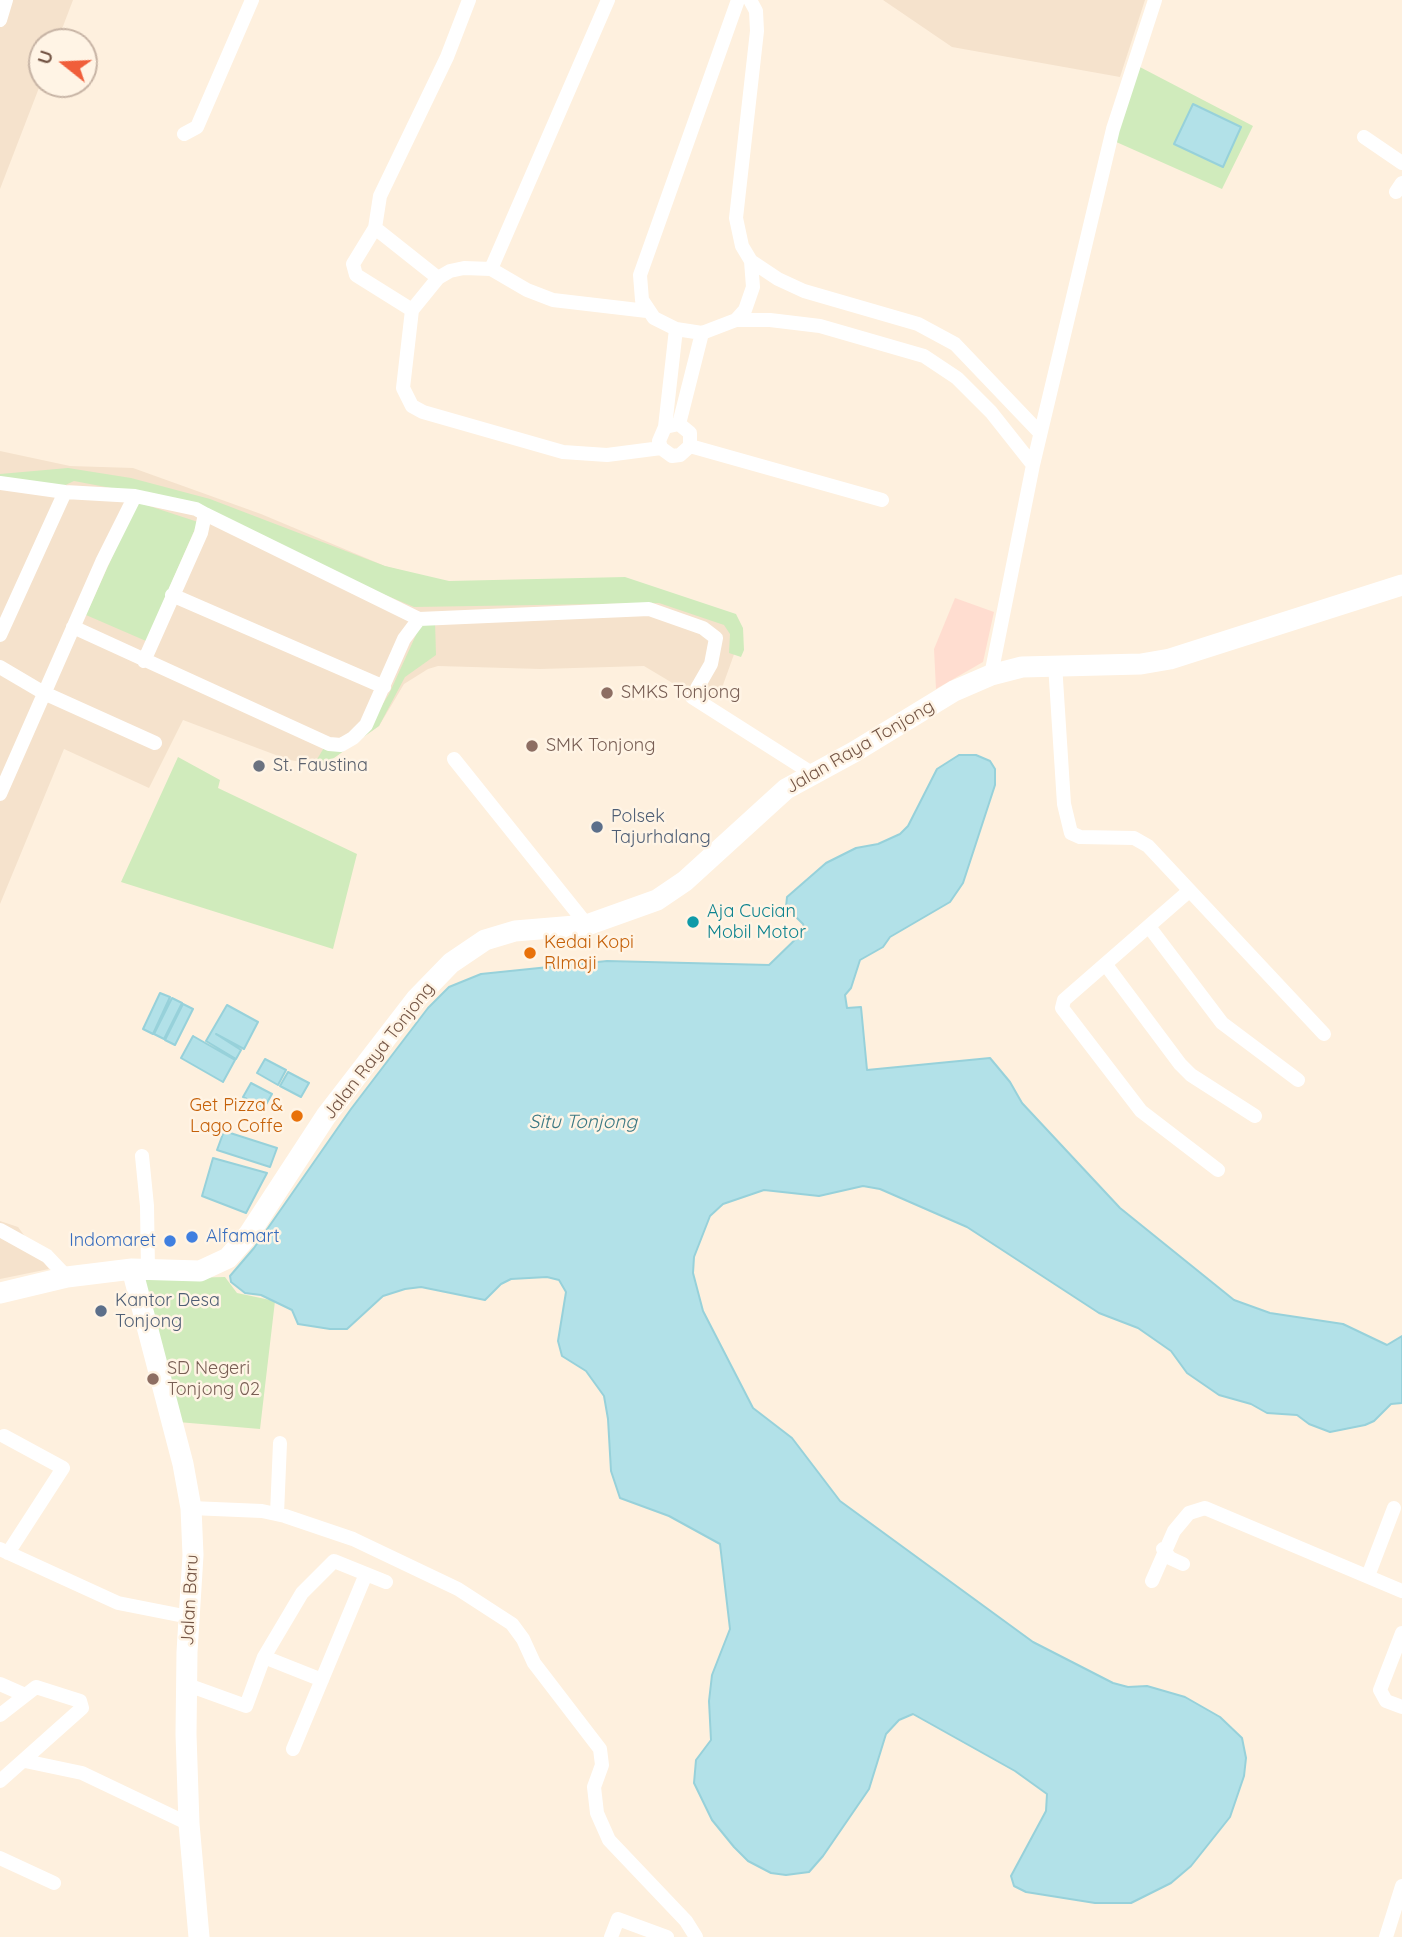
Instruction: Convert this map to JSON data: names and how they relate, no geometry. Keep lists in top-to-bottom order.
{
  "streets": {
    "main road": ["Jalan Raya Tonjong", "Jalan Baru"]
  },
  "crossings": [
    ["Jalan Raya Tonjong", "Jalan Baru"]
  ],
  "water": ["Situ Tonjong"],
  "places": [
    "SMKS Tonjong",
    "SMK Tonjong",
    "St. Faustina",
    "Polsek Tajurhalang",
    "Aja Cucian Mobil Motor",
    "Kedai Kopi RImaji",
    "Get Pizza & Lago Coffe",
    "Alfamart",
    "Indomaret",
    "Kantor Desa Tonjong",
    "SD Negeri Tonjong 02"
  ],
  "north": "left"
}
